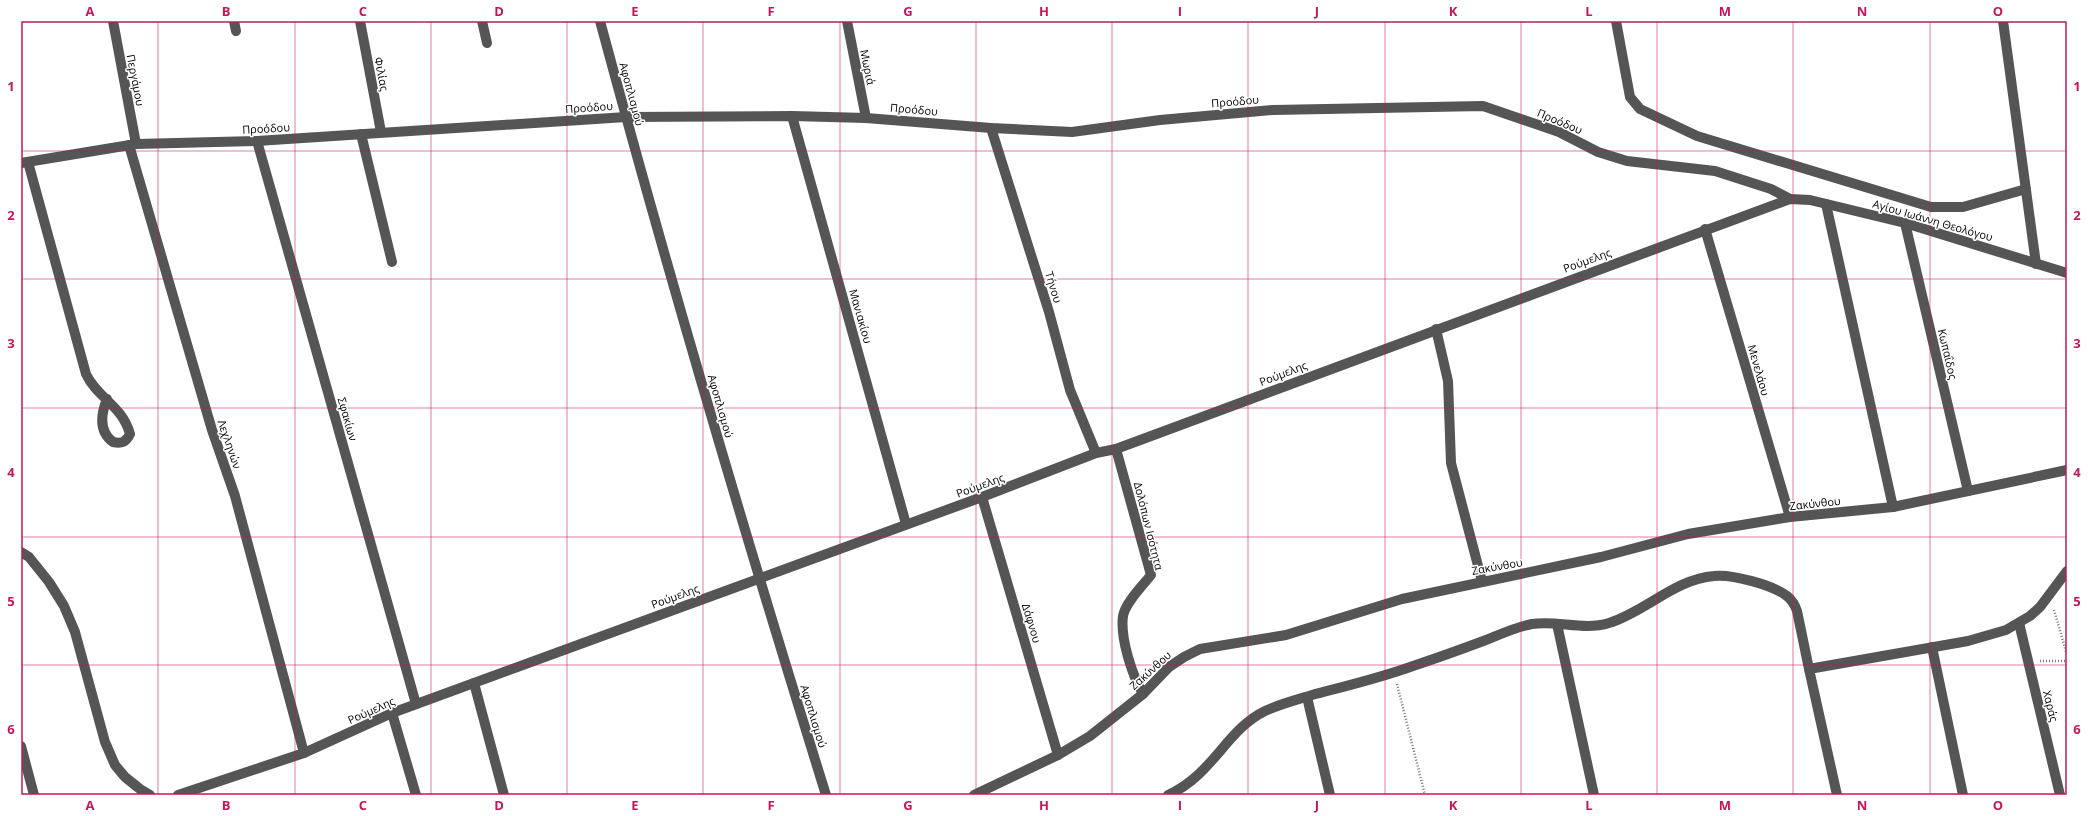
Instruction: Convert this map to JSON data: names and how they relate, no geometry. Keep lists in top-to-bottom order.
{
  "streets": {
    "street": [
      "Μωριά",
      "Φιλίας",
      "Περγάμου",
      "Αφοπλισμού",
      "Προόδου",
      "Αγίου Ιωάννη Θεολόγου",
      "Ρούμελης",
      "Τήνου",
      "Μανιακίου",
      "Κωπαΐδος",
      "Μενελάου",
      "Σφακίων",
      "Λεχληνών",
      "Ζακύνθου",
      "Δολόπων Ισότητα",
      "Δάφνου",
      "Χαράς"
    ]
  },
  "crossings": [
    ["Μωριά", "Προόδου"],
    ["Φιλίας", "Προόδου"],
    ["Περγάμου", "Προόδου"],
    ["Περγάμου", "Λεχληνών"],
    ["Αφοπλισμού", "Προόδου"],
    ["Αφοπλισμού", "Ρούμελης"],
    ["Προόδου", "Αγίου Ιωάννη Θεολόγου"],
    ["Προόδου", "Ρούμελης"],
    ["Προόδου", "Τήνου"],
    ["Προόδου", "Μανιακίου"],
    ["Προόδου", "Σφακίων"],
    ["Προόδου", "Λεχληνών"],
    ["Αγίου Ιωάννη Θεολόγου", "Ρούμελης"],
    ["Αγίου Ιωάννη Θεολόγου", "Κωπαΐδος"],
    ["Ρούμελης", "Τήνου"],
    ["Ρούμελης", "Μανιακίου"],
    ["Ρούμελης", "Μενελάου"],
    ["Ρούμελης", "Σφακίων"],
    ["Ρούμελης", "Λεχληνών"],
    ["Ρούμελης", "Δολόπων Ισότητα"],
    ["Ρούμελης", "Δάφνου"],
    ["Κωπαΐδος", "Ζακύνθου"],
    ["Μενελάου", "Ζακύνθου"],
    ["Ζακύνθου", "Δολόπων Ισότητα"],
    ["Ζακύνθου", "Δάφνου"]
  ],
  "grid": {
    "columns": [
      "A",
      "B",
      "C",
      "D",
      "E",
      "F",
      "G",
      "H",
      "I",
      "J",
      "K",
      "L",
      "M",
      "N",
      "O"
    ],
    "rows": [
      "1",
      "2",
      "3",
      "4",
      "5",
      "6"
    ]
  }
}
